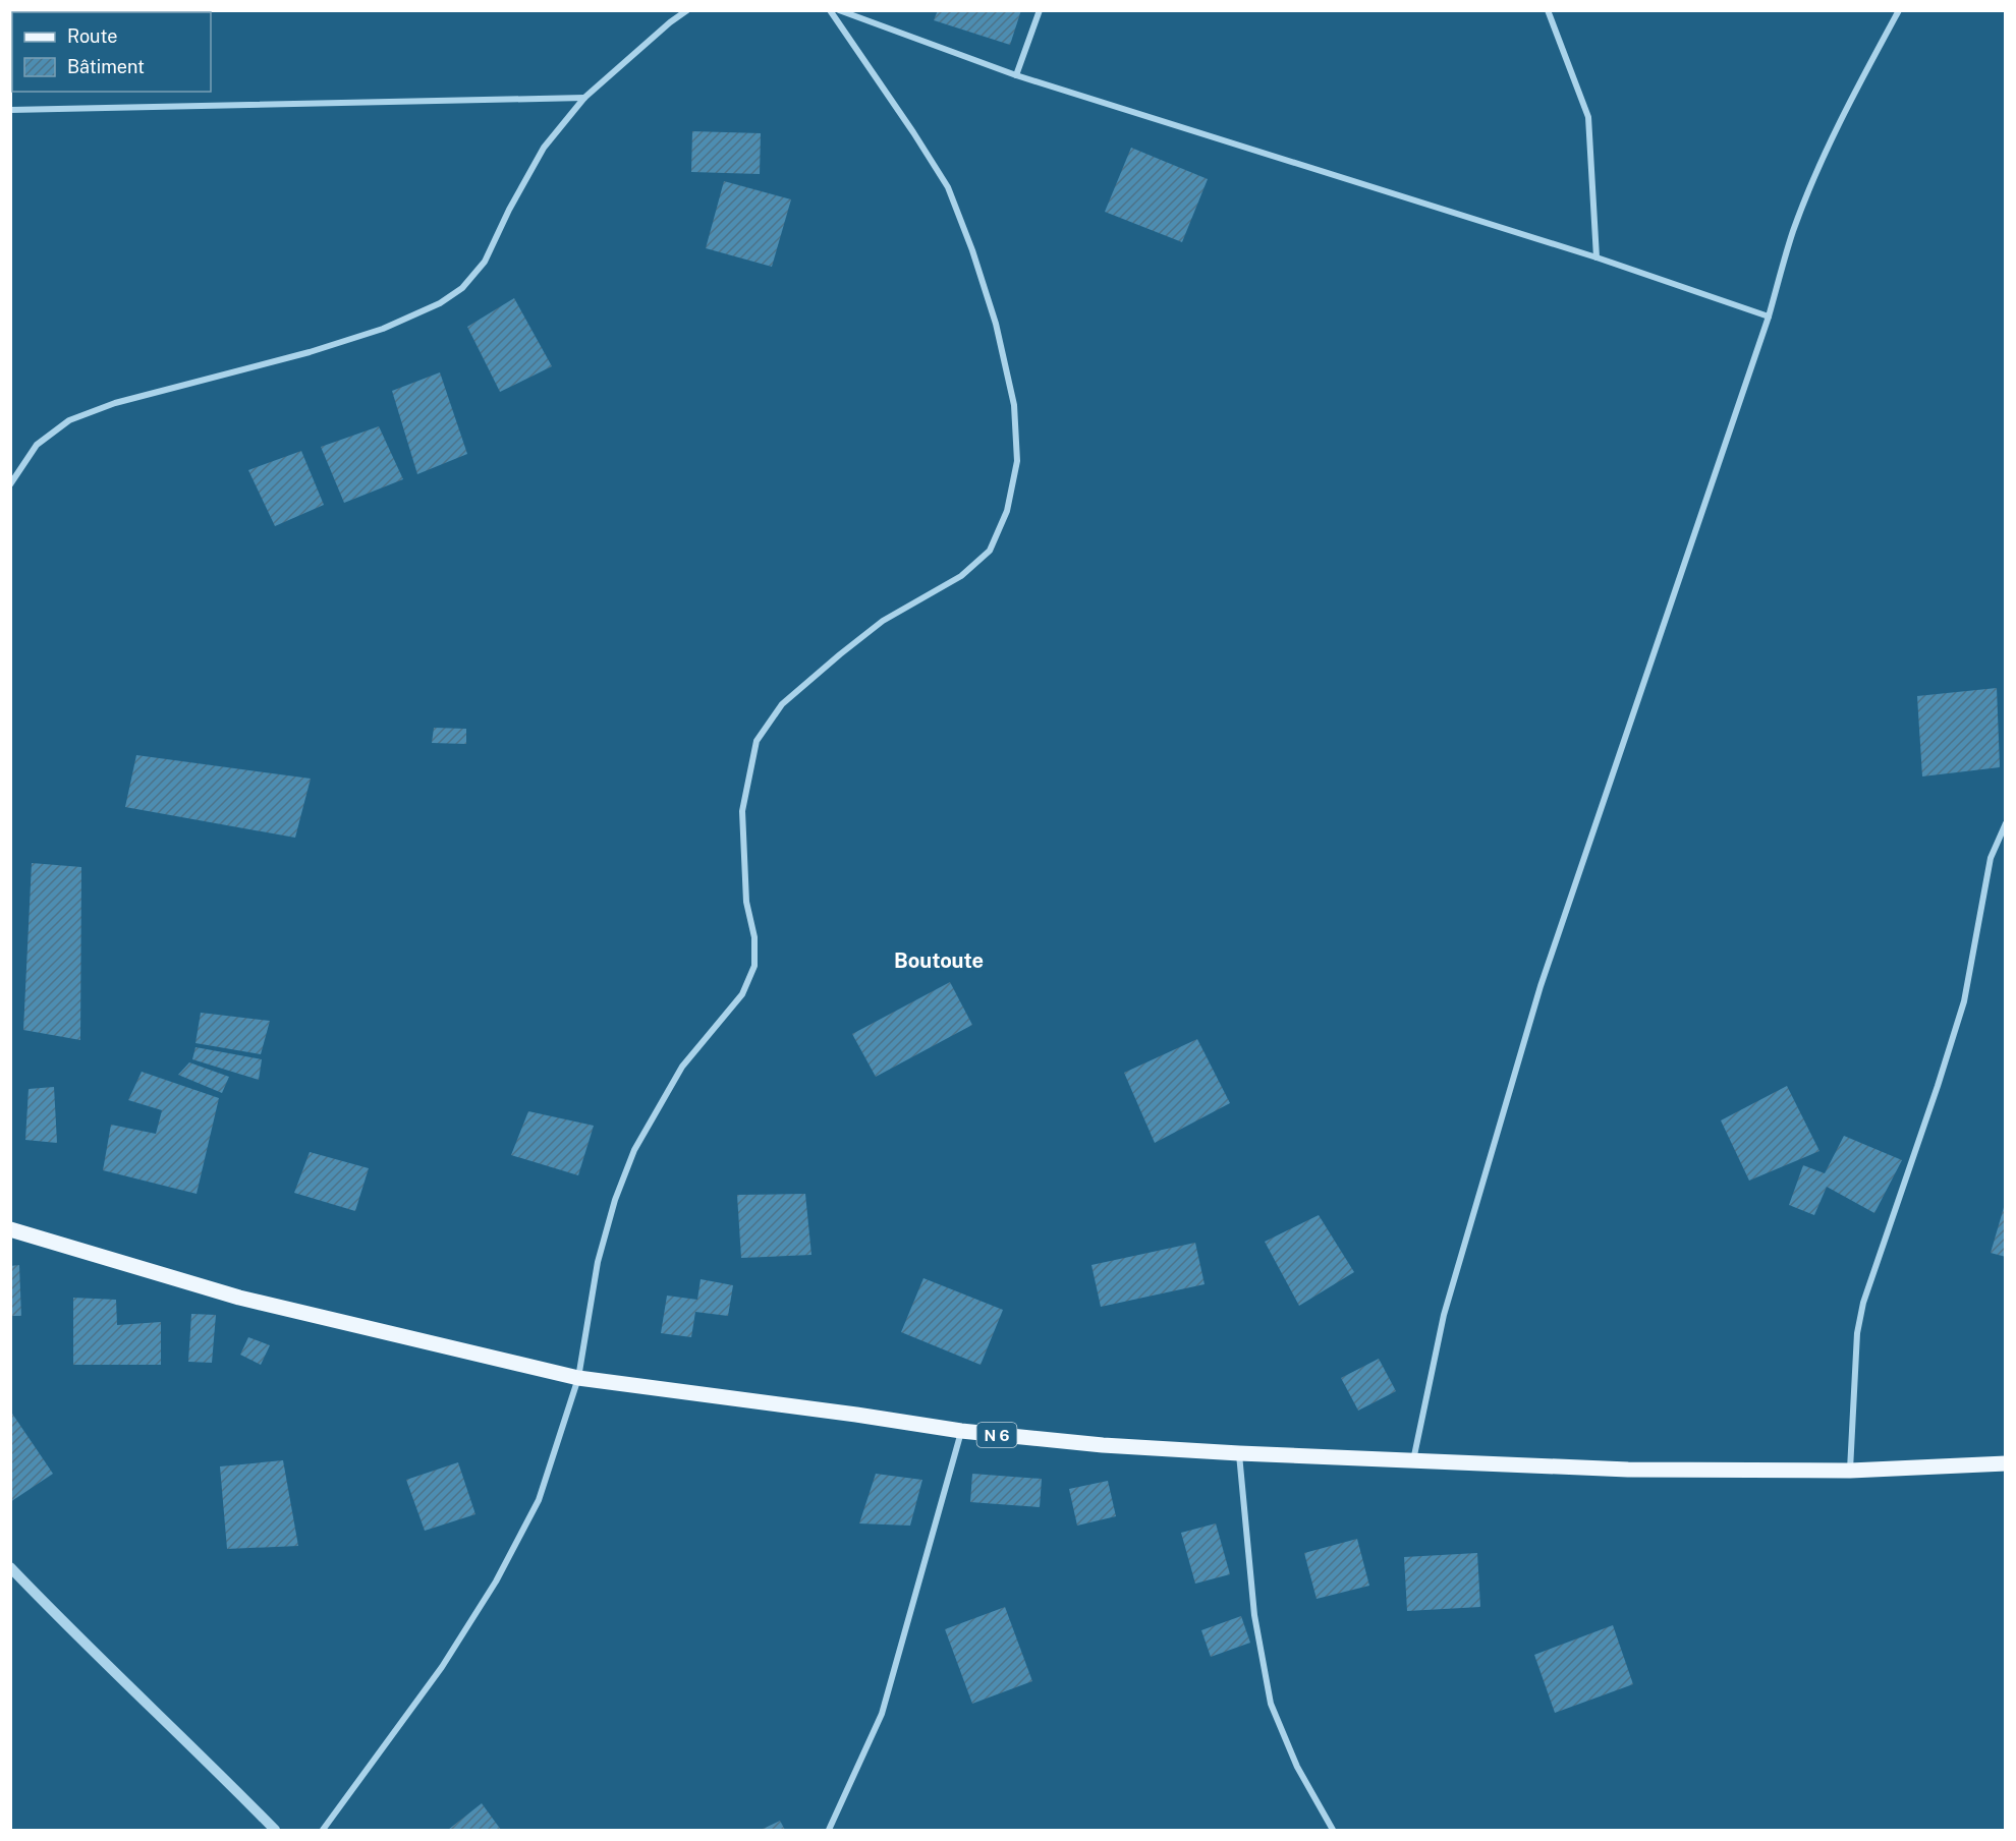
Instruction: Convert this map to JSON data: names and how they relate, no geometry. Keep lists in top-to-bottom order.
{
  "streets": {
    "main road": ["N 6"]
  },
  "districts": ["Boutoute"],
  "legend": ["Route", "Bâtiment"]
}
